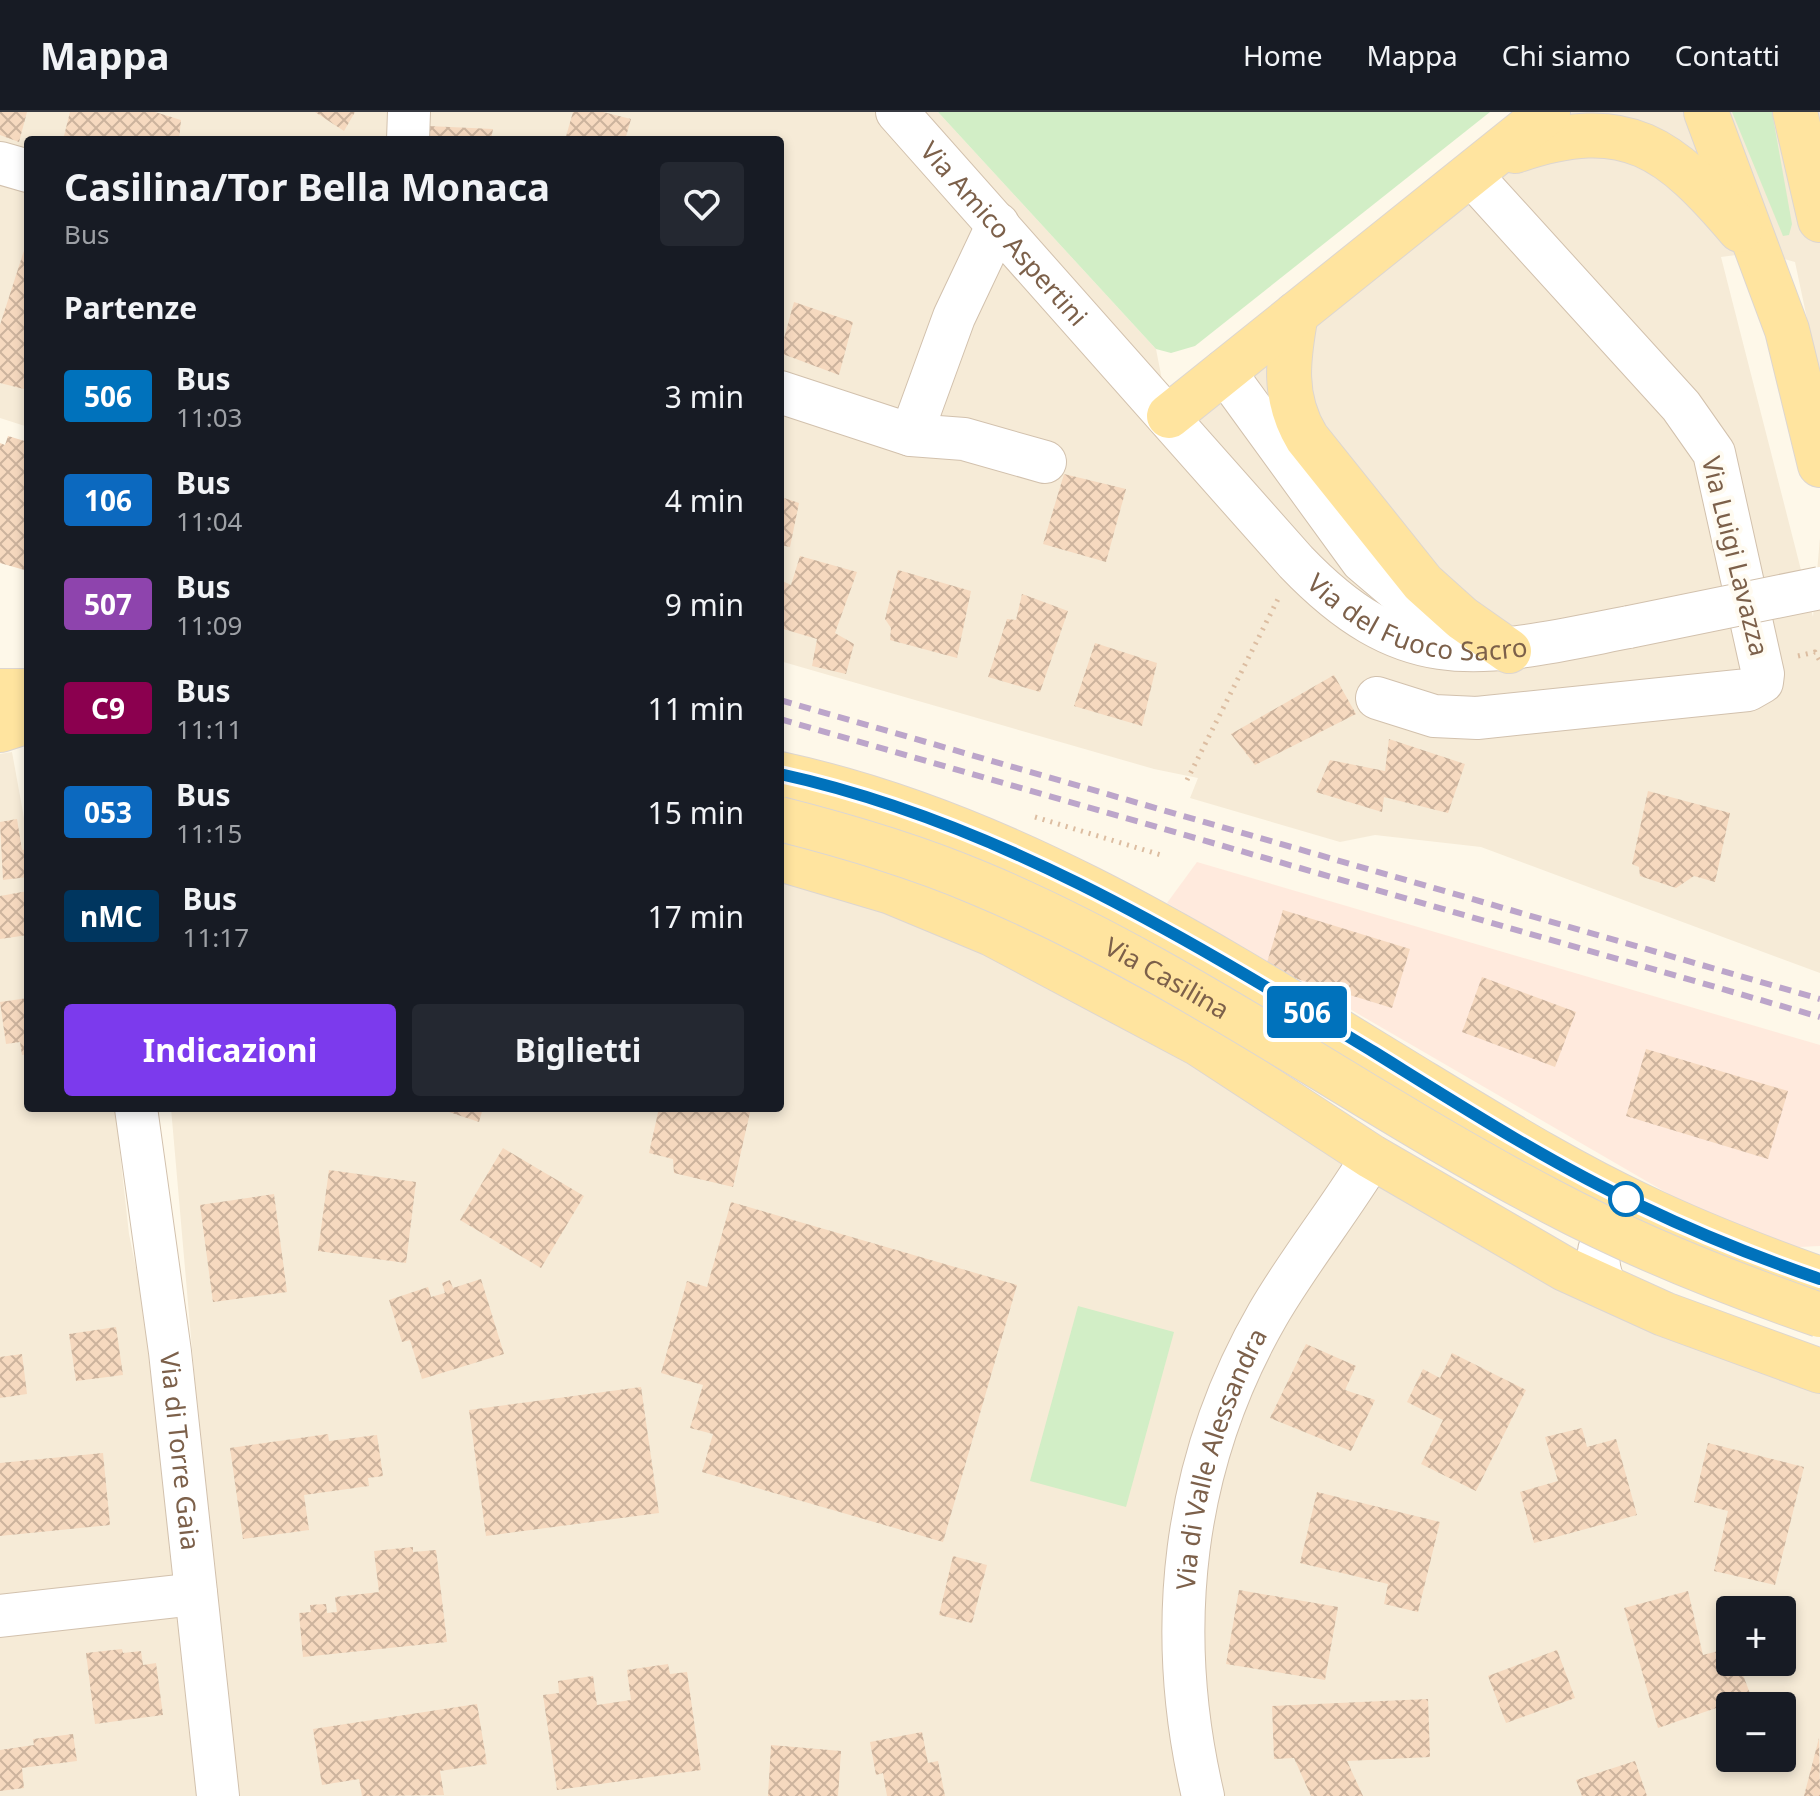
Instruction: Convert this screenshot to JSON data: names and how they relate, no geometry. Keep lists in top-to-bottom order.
{
  "streets": {
    "main road": ["Via Casilina"],
    "street": [
      "Via Amico Aspertini",
      "Via Luigi Lavazza",
      "Via del Fuoco Sacro",
      "Via di Torre Gaia",
      "Via di Valle Alessandra"
    ]
  },
  "crossings": [
    ["Via Amico Aspertini", "Via del Fuoco Sacro"]
  ],
  "lines": ["bus line 506"],
  "page": {
    "header": "Mappa",
    "nav": [
      "Home",
      "Mappa",
      "Chi siamo",
      "Contatti"
    ],
    "on_map": "506",
    "heading": [
      ["Casilina/Tor Bella Monaca", "Bus"],
      "Partenze"
    ],
    "list": [
      {
        "mark": "506",
        "name": "Bus",
        "note": "11:03",
        "value": "3 min"
      },
      {
        "mark": "106",
        "name": "Bus",
        "note": "11:04",
        "value": "4 min"
      },
      {
        "mark": "507",
        "name": "Bus",
        "note": "11:09",
        "value": "9 min"
      },
      {
        "mark": "C9",
        "name": "Bus",
        "note": "11:11",
        "value": "11 min"
      },
      {
        "mark": "053",
        "name": "Bus",
        "note": "11:15",
        "value": "15 min"
      },
      {
        "mark": "nMC",
        "name": "Bus",
        "note": "11:17",
        "value": "17 min"
      }
    ],
    "buttons": ["Indicazioni", "Biglietti"],
    "map_buttons": ["+", "−"]
  }
}
